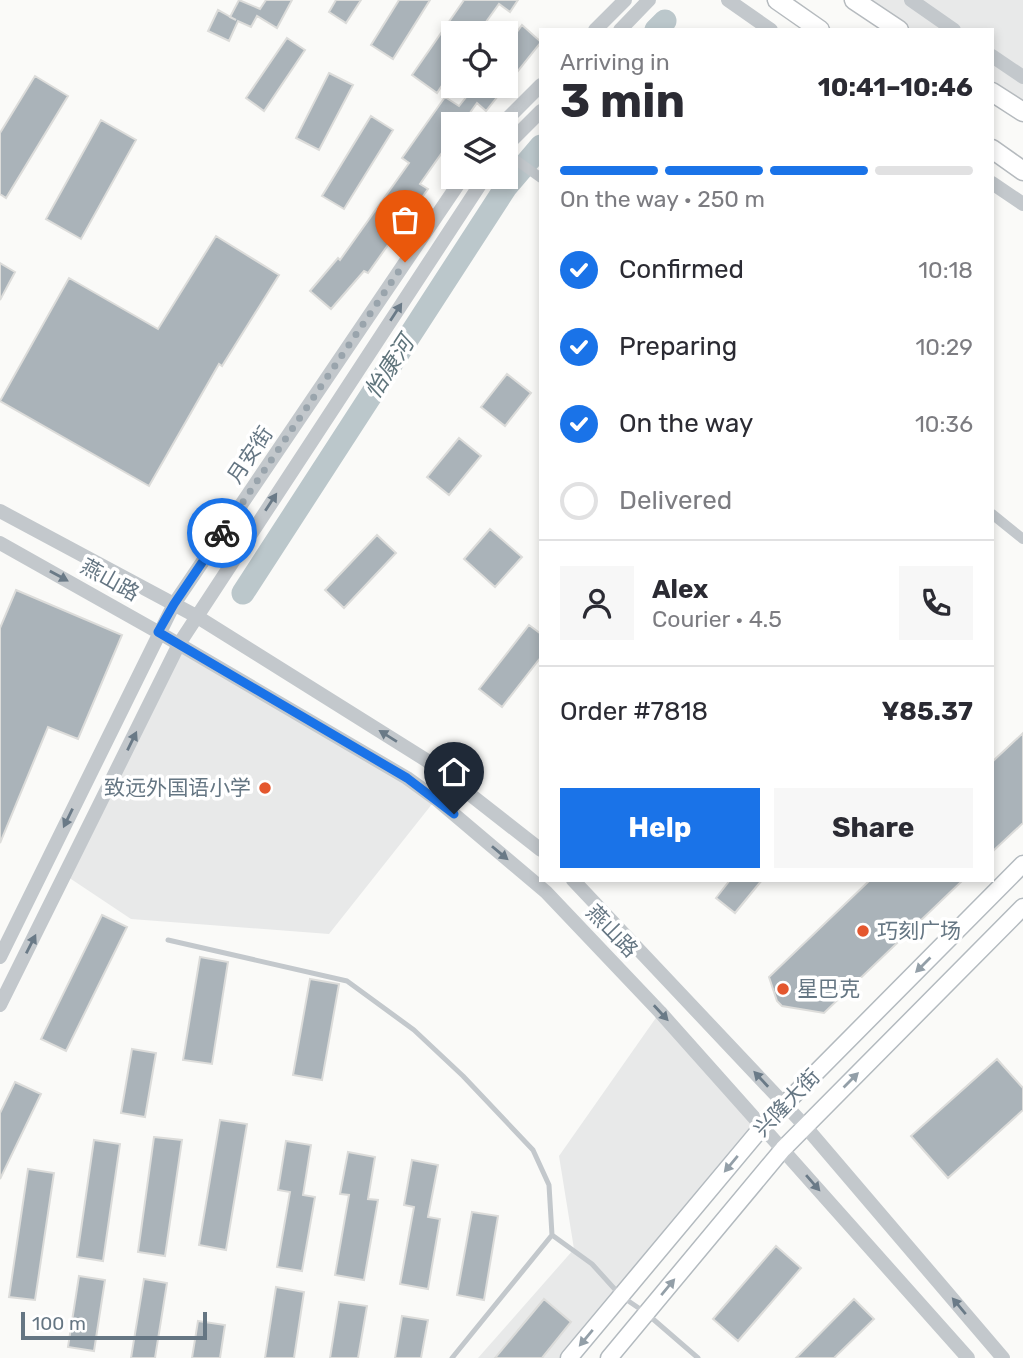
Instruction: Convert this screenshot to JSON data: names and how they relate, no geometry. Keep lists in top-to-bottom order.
{
  "streets": {
    "main road": ["兴隆大街"],
    "street": ["月安街", "燕山路"]
  },
  "crossings": [
    ["月安街", "燕山路"],
    ["燕山路", "兴隆大街"]
  ],
  "water": ["怡康河"],
  "places": ["致远外国语小学", "巧刻广场", "星巴克"],
  "scale_bar": "100 m",
  "page": {
    "heading": ["3 min", "Arriving in", "10:41–10:46"],
    "panel": [
      "Alex",
      "Courier · 4.5",
      "Order #7818",
      "¥85.37"
    ],
    "bar": "On the way · 250 m",
    "list": [
      ["Confirmed", "10:18"],
      ["Preparing", "10:29"],
      ["On the way", "10:36"],
      "Delivered"
    ],
    "buttons": ["Help", "Share"],
    "scale": "100 m"
  }
}
